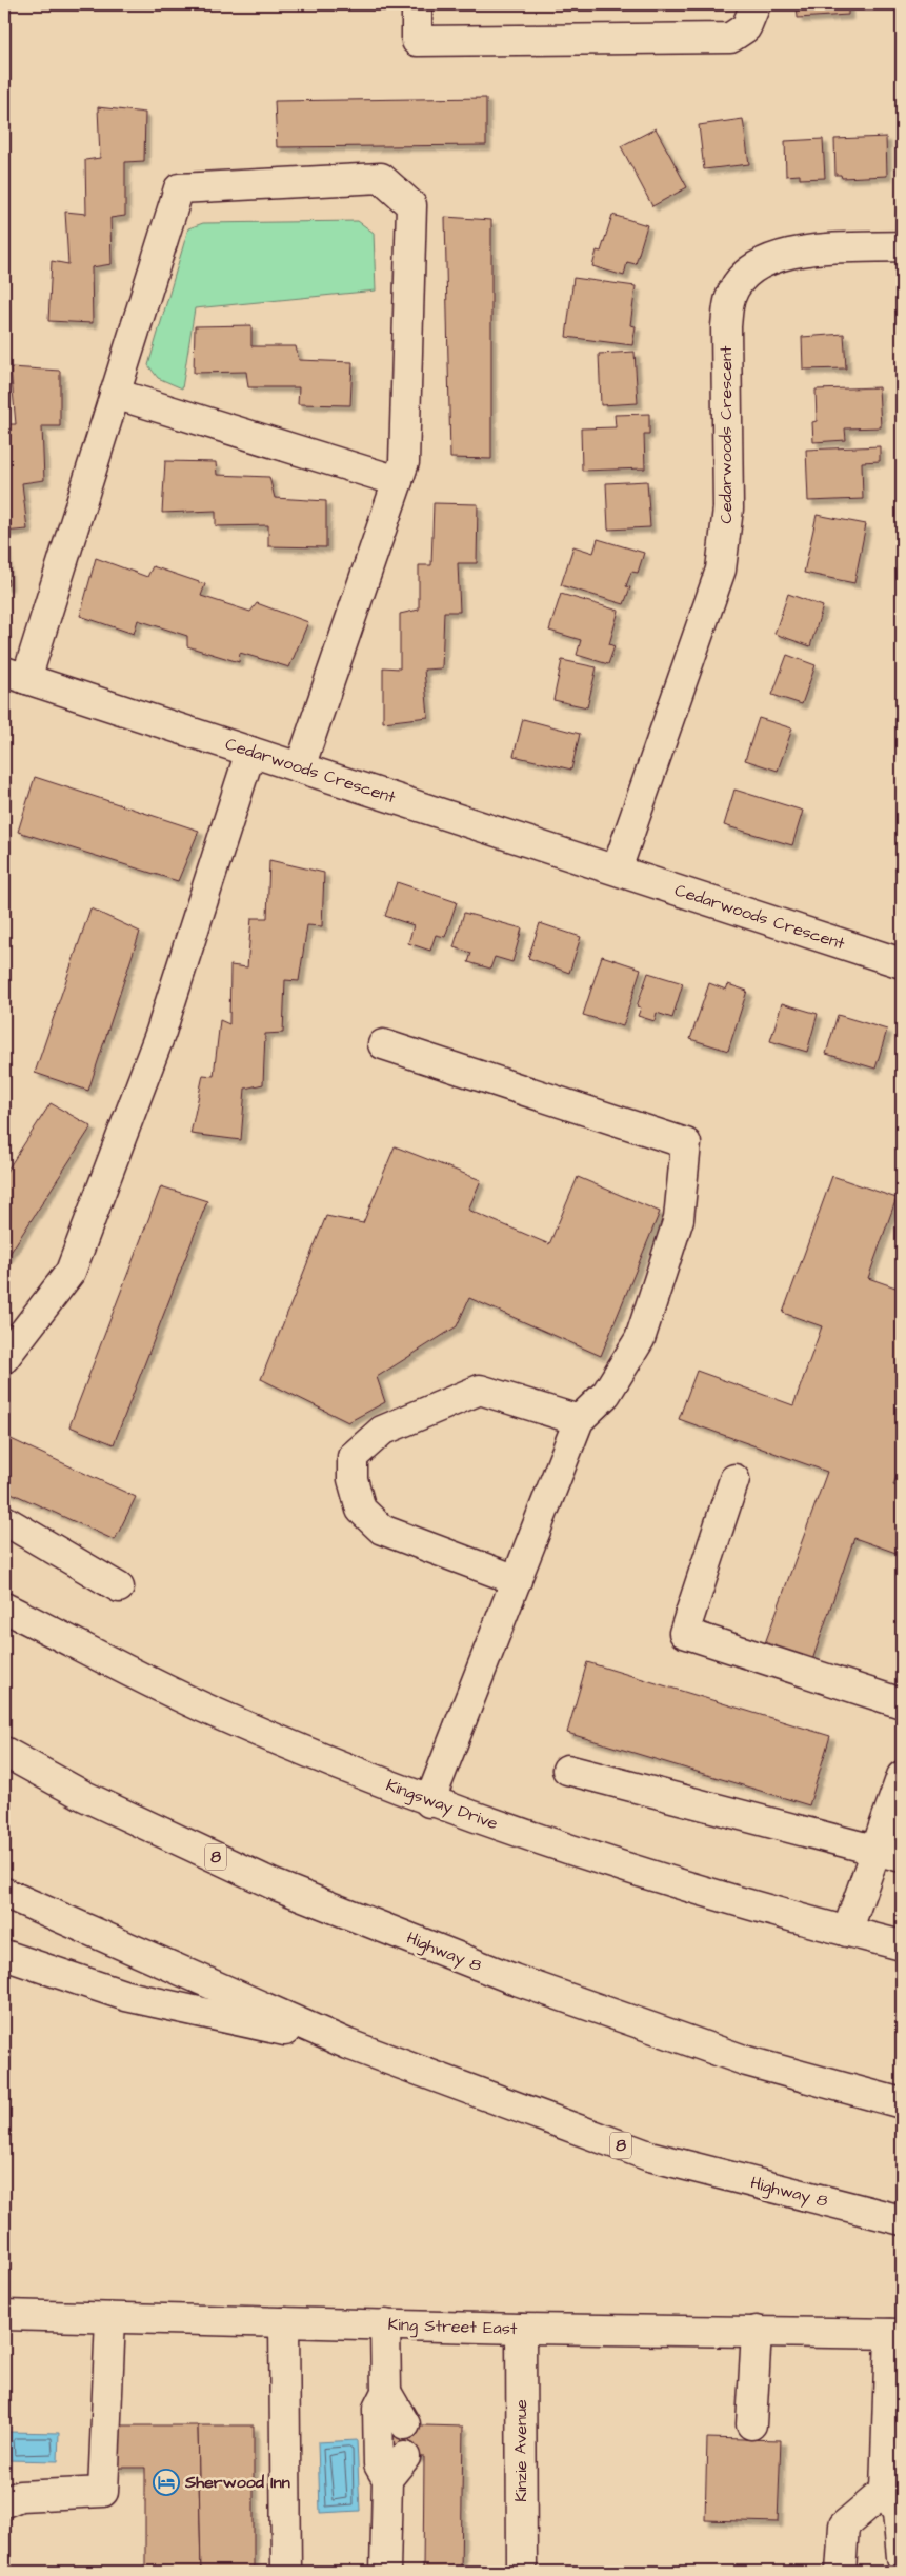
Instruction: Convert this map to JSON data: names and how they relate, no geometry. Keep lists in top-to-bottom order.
{
  "streets": {
    "main road": [
      "Cedarwoods Crescent",
      "Kingsway Drive",
      "8",
      "Highway 8",
      "King Street East",
      "Kinzie Avenue"
    ]
  },
  "crossings": [
    ["King Street East", "Kinzie Avenue"]
  ],
  "places": {
    "hotel": ["Sherwood Inn"]
  }
}
